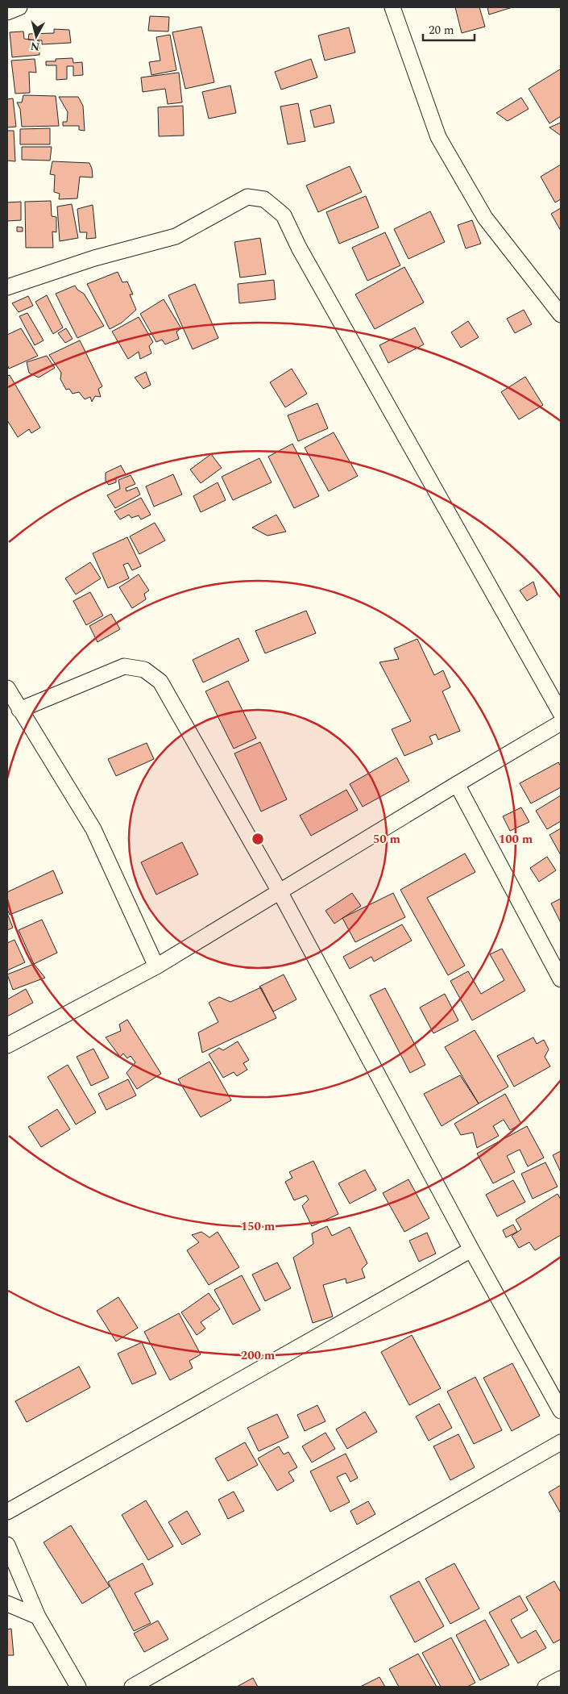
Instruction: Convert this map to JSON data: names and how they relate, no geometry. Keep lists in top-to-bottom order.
{
  "scale_bar": "20 m",
  "north": "bottom",
  "rings": [
    "50 m",
    "100 m",
    "150 m",
    "200 m"
  ]
}
